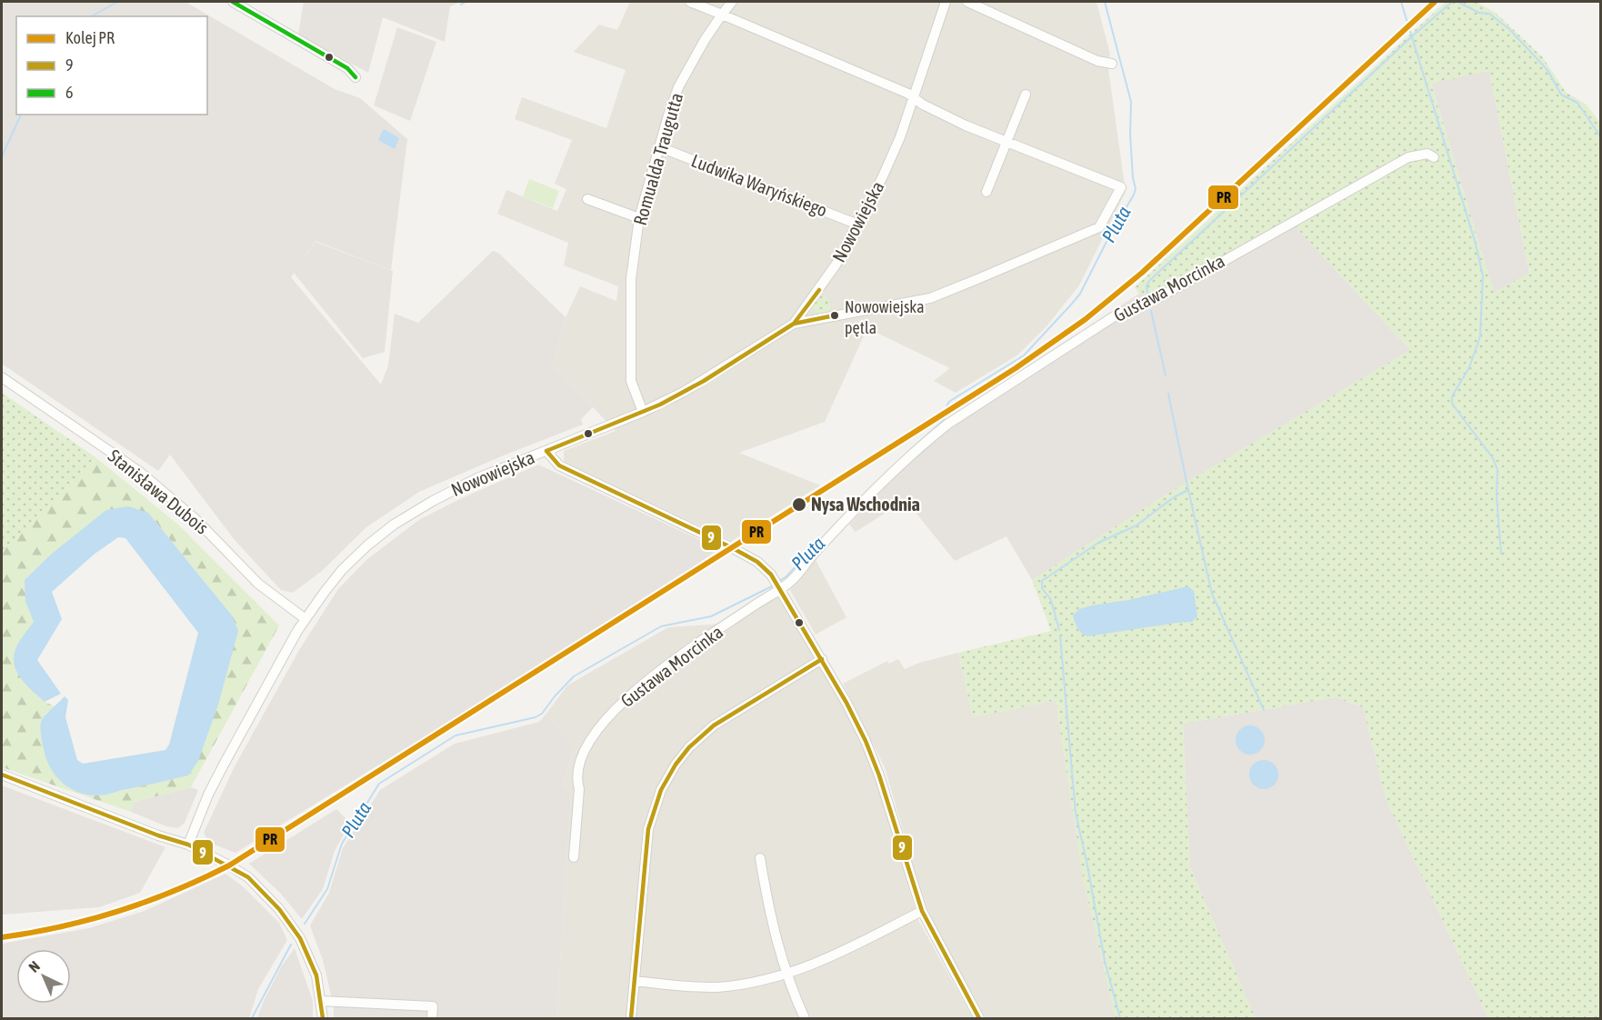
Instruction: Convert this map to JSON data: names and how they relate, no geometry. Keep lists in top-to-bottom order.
{
  "streets": {
    "street": [
      "Romualda Traugutta",
      "Ludwika Waryńskiego",
      "Nowowiejska",
      "Gustawa Morcinka",
      "Stanisława Dubois"
    ]
  },
  "crossings": [
    ["Romualda Traugutta", "Ludwika Waryńskiego"],
    ["Romualda Traugutta", "Nowowiejska"],
    ["Ludwika Waryńskiego", "Nowowiejska"],
    ["Nowowiejska", "Stanisława Dubois"]
  ],
  "water": ["Pluta"],
  "places": ["Nowowiejska pętla", "Nysa Wschodnia"],
  "lines": ["rail line PR", "transit line 6", "transit line 9"],
  "legend": ["Kolej PR", "9", "6"],
  "north": "top left"
}
